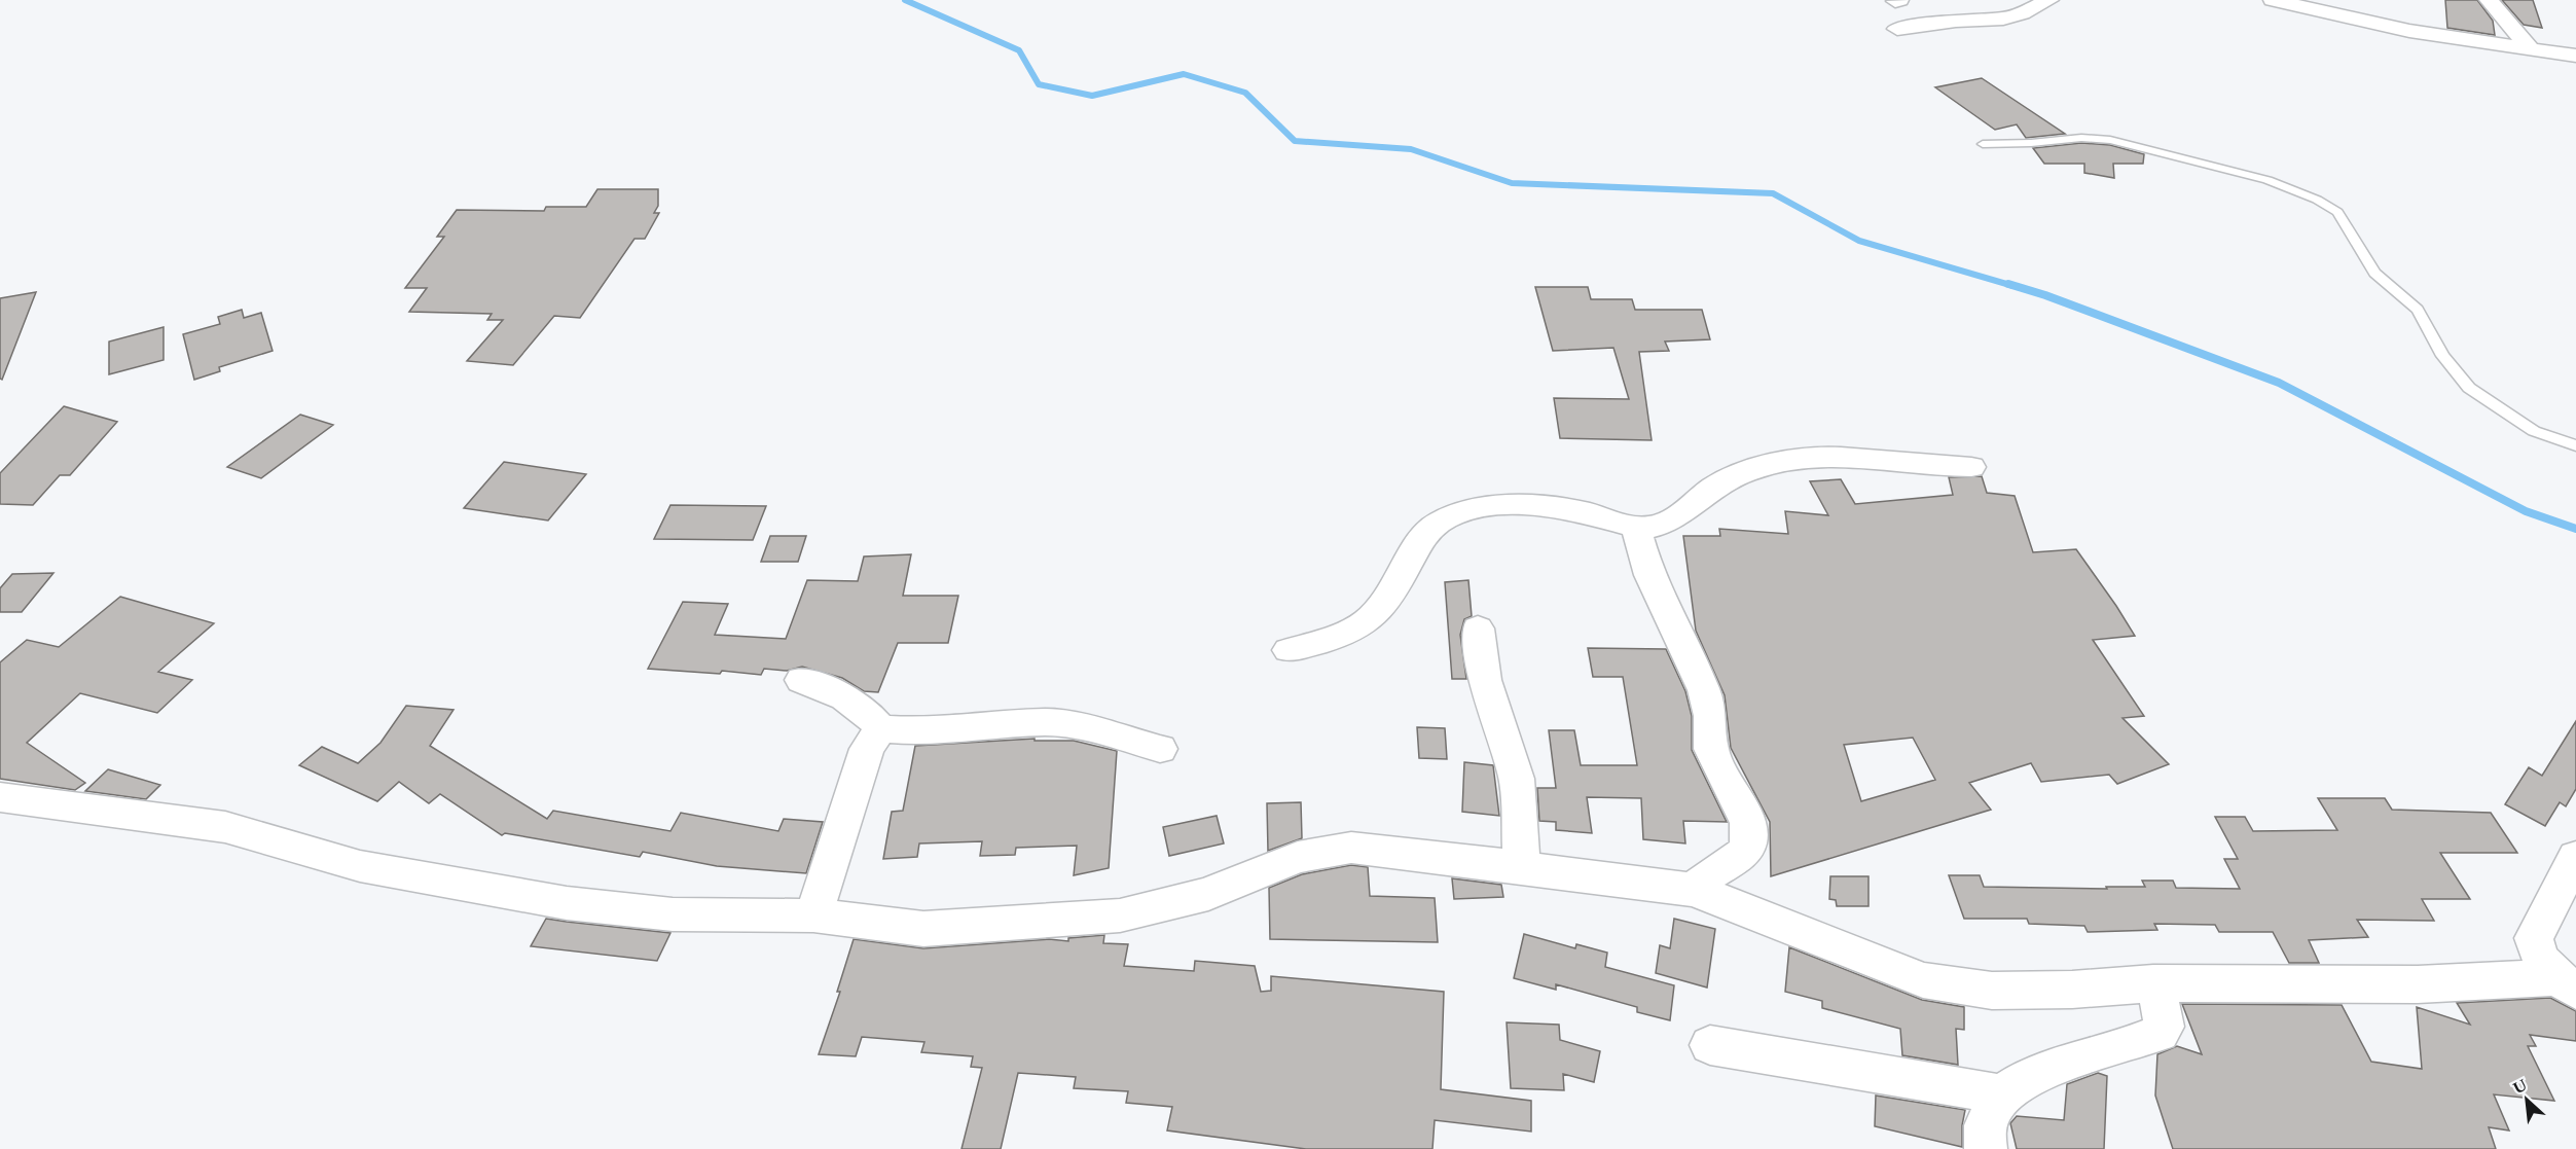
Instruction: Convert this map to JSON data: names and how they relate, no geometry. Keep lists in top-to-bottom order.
{
  "north": "top left"
}
